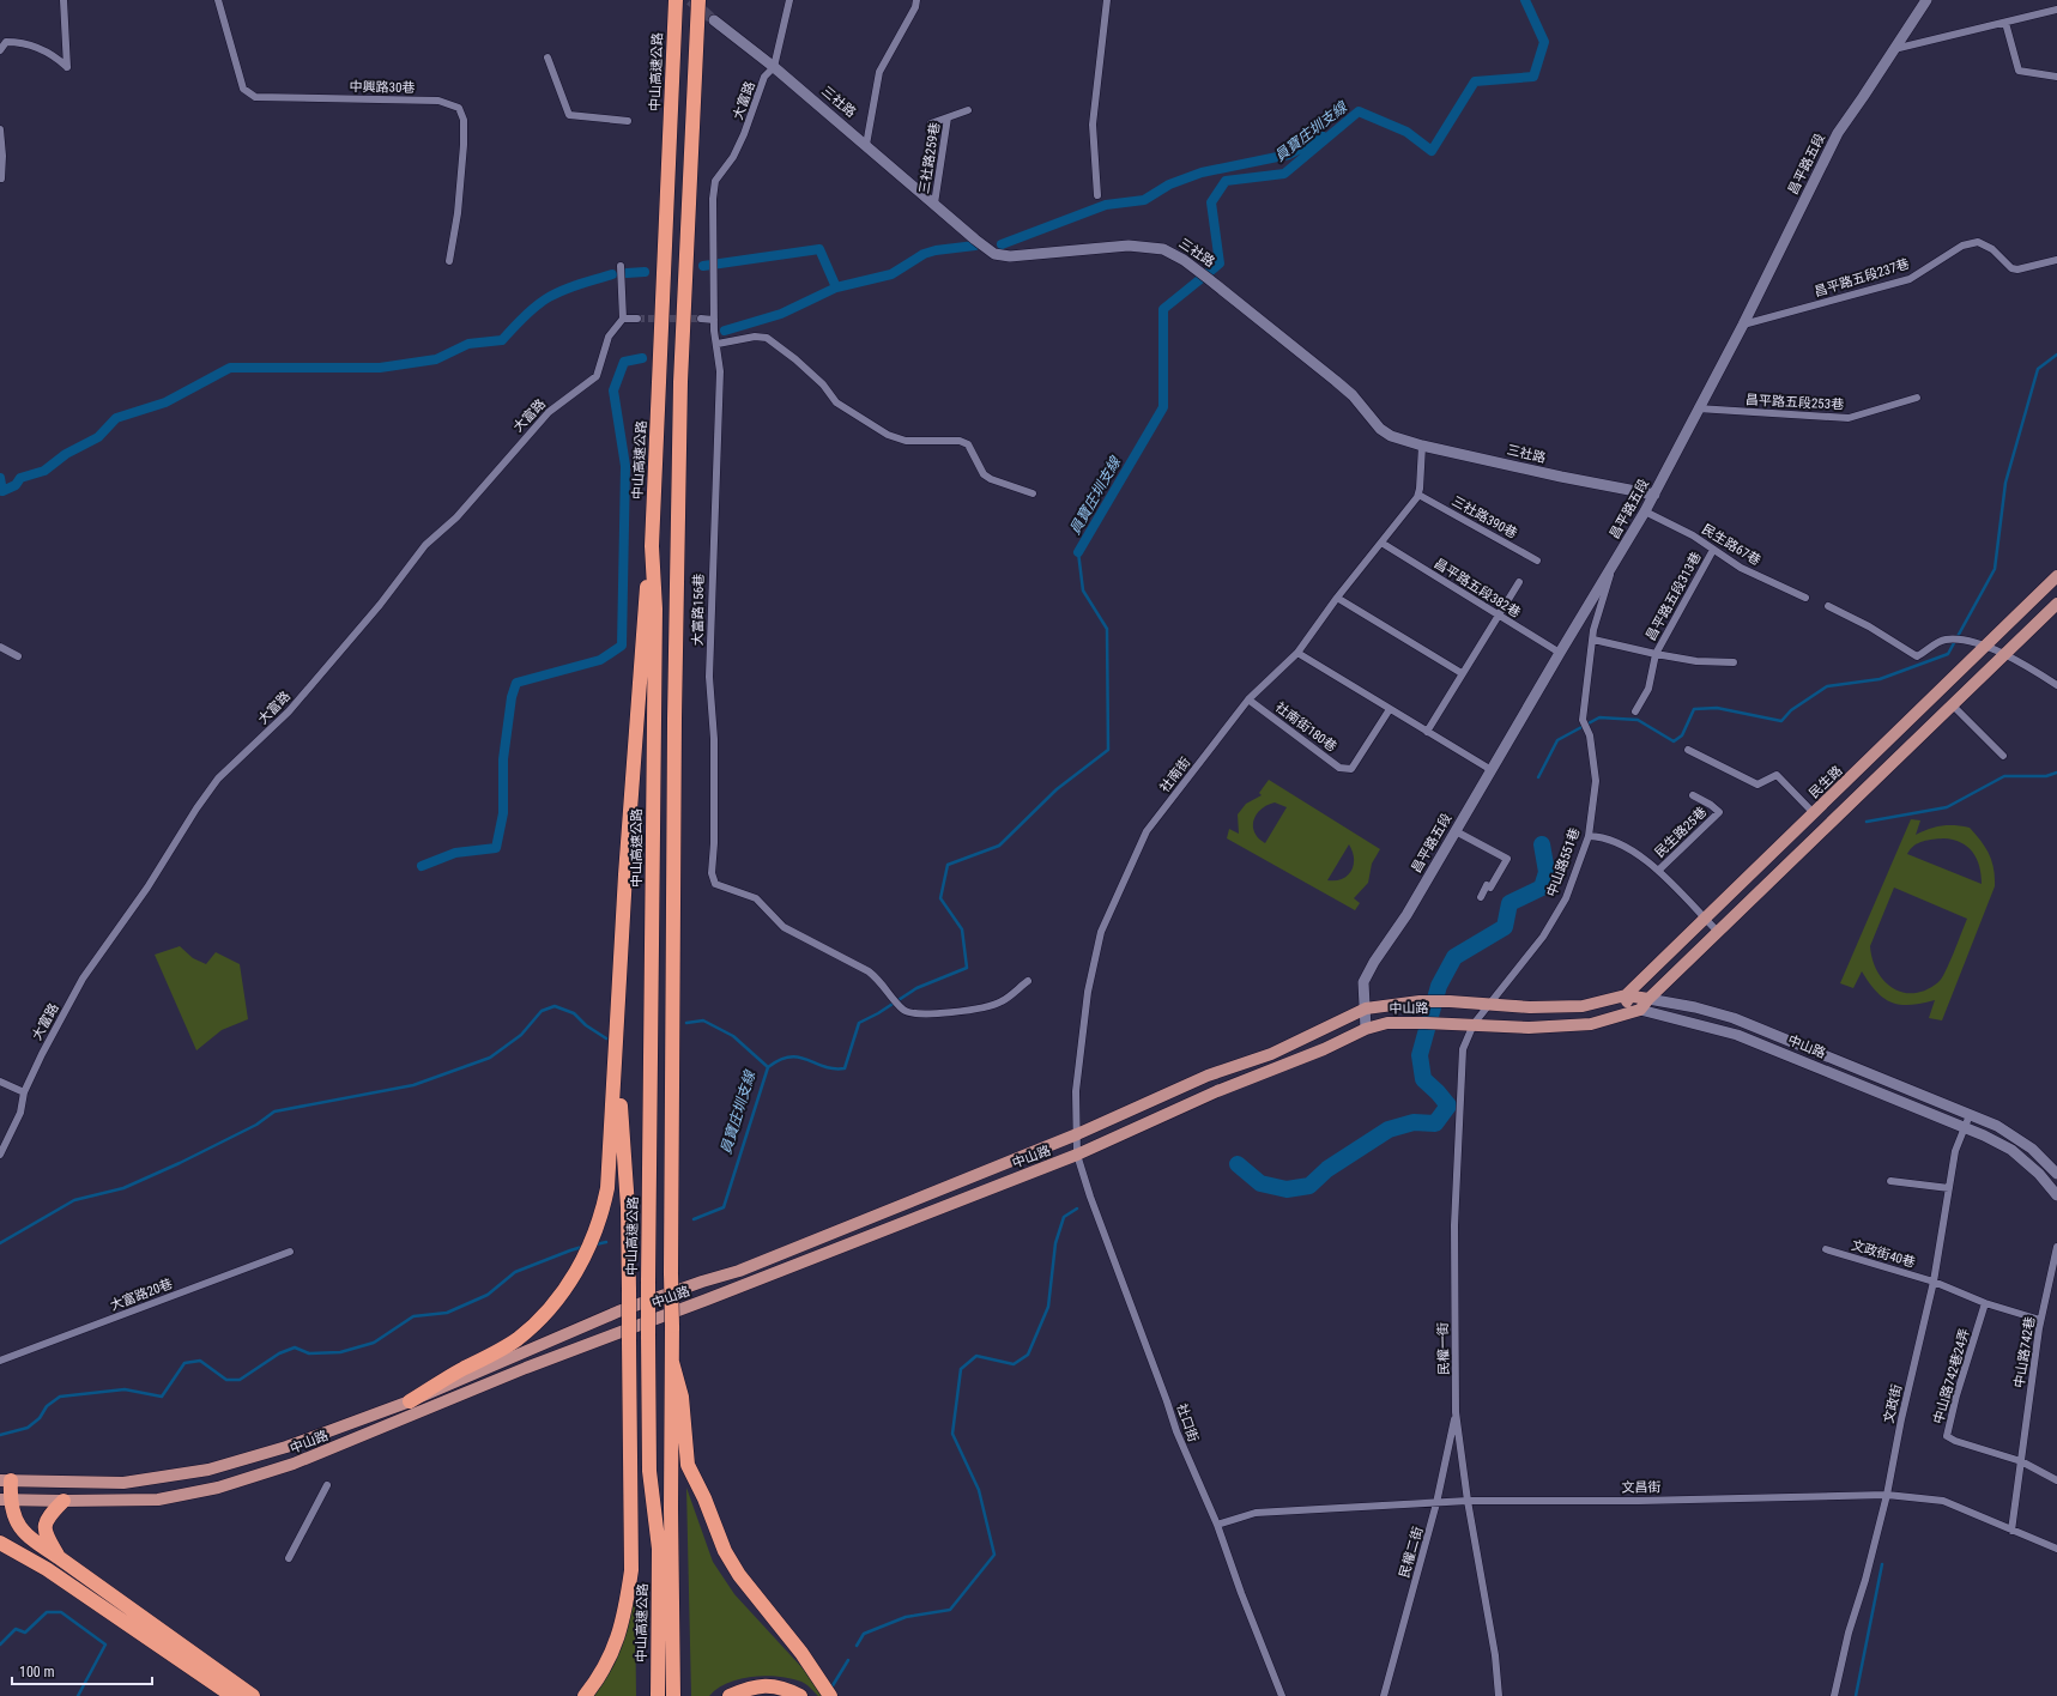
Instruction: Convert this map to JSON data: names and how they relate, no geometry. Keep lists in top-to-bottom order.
{
  "streets": {
    "highway": ["中山高速公路"],
    "main road": ["民生路", "中山路"],
    "street": [
      "中興路30巷",
      "大富路",
      "三社路",
      "三社路259巷",
      "昌平路五段",
      "昌平路五段237巷",
      "昌平路五段253巷",
      "三社路390巷",
      "民生路67巷",
      "昌平路五段382巷",
      "昌平路五段313巷",
      "大富路156巷",
      "社南街180巷",
      "社南街",
      "民生路25巷",
      "中山路551巷",
      "文政街40巷",
      "大富路20巷",
      "民權一街",
      "中山路742巷",
      "中山路742巷24弄",
      "文政街",
      "社口街",
      "文昌街",
      "民權二街"
    ]
  },
  "crossings": [
    ["大富路", "三社路"],
    ["大富路", "大富路156巷"],
    ["三社路", "三社路259巷"],
    ["三社路", "昌平路五段"],
    ["昌平路五段", "昌平路五段237巷"],
    ["昌平路五段", "昌平路五段253巷"],
    ["昌平路五段", "民生路67巷"],
    ["昌平路五段", "昌平路五段382巷"],
    ["昌平路五段", "中山路551巷"],
    ["昌平路五段", "中山路"],
    ["三社路390巷", "社南街"],
    ["民生路67巷", "昌平路五段313巷"],
    ["昌平路五段382巷", "社南街"],
    ["昌平路五段313巷", "中山路551巷"],
    ["社南街180巷", "社南街"],
    ["社南街", "中山路"],
    ["社南街", "社口街"],
    ["民生路", "中山路"],
    ["中山路551巷", "中山路"],
    ["中山路551巷", "民權一街"],
    ["中山路", "民權一街"],
    ["中山路", "文政街"],
    ["中山路", "社口街"],
    ["文政街40巷", "中山路742巷"],
    ["文政街40巷", "中山路742巷24弄"],
    ["文政街40巷", "文政街"],
    ["民權一街", "文昌街"],
    ["民權一街", "民權二街"],
    ["中山路742巷", "中山路742巷24弄"],
    ["中山路742巷", "文昌街"],
    ["文政街", "文昌街"],
    ["社口街", "文昌街"],
    ["文昌街", "民權二街"]
  ],
  "water": ["員寶庄圳支線"],
  "scale_bar": "100 m"
}
